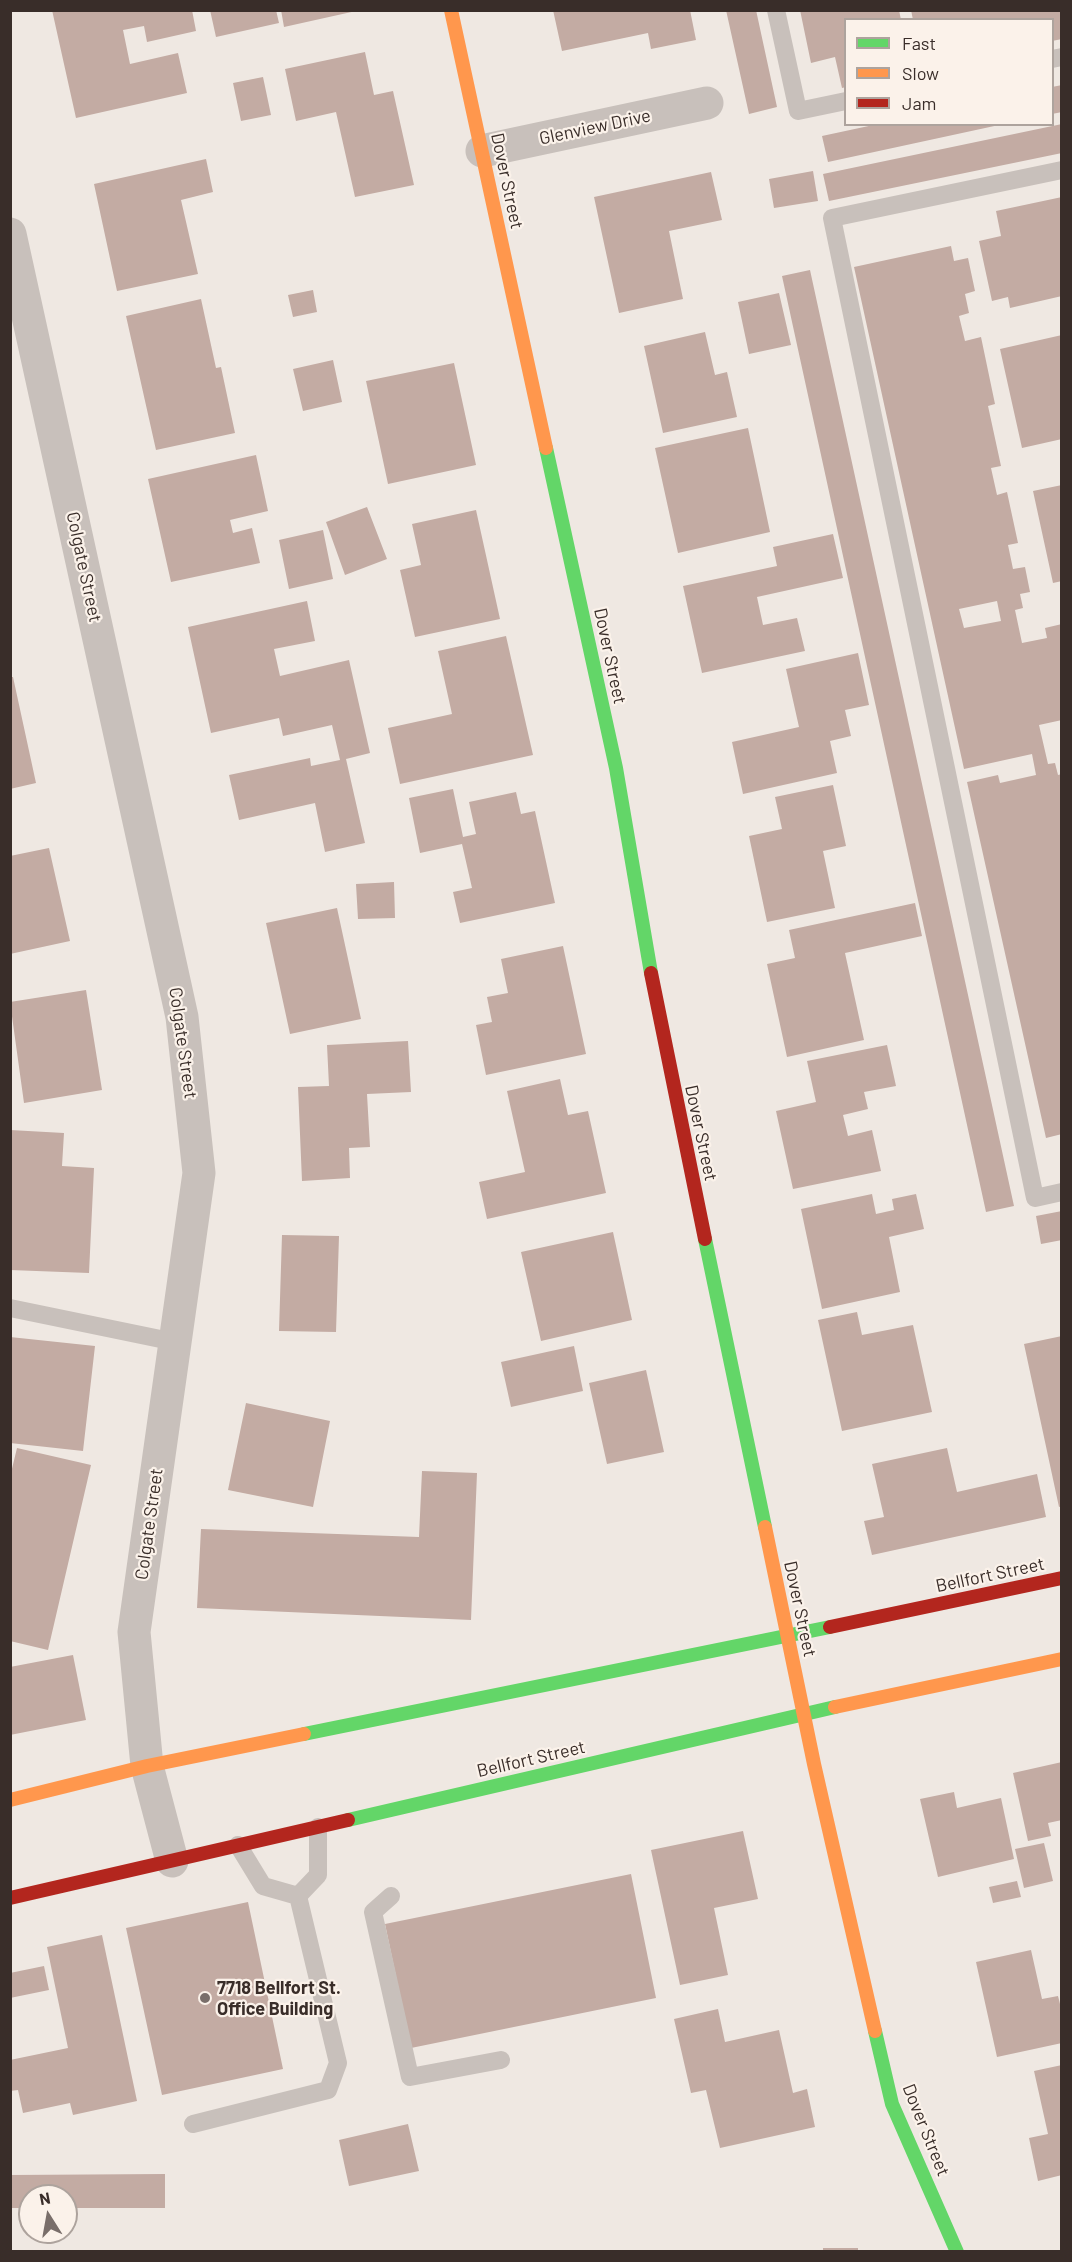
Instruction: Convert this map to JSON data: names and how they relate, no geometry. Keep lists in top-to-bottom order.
{
  "streets": {
    "street": [
      "Glenview Drive",
      "Dover Street",
      "Colgate Street",
      "Bellfort Street"
    ]
  },
  "crossings": [
    ["Glenview Drive", "Dover Street"],
    ["Dover Street", "Bellfort Street"],
    ["Colgate Street", "Bellfort Street"]
  ],
  "places": ["7718 Bellfort St. Office Building"],
  "legend": ["Fast", "Slow", "Jam"],
  "north": "top"
}
